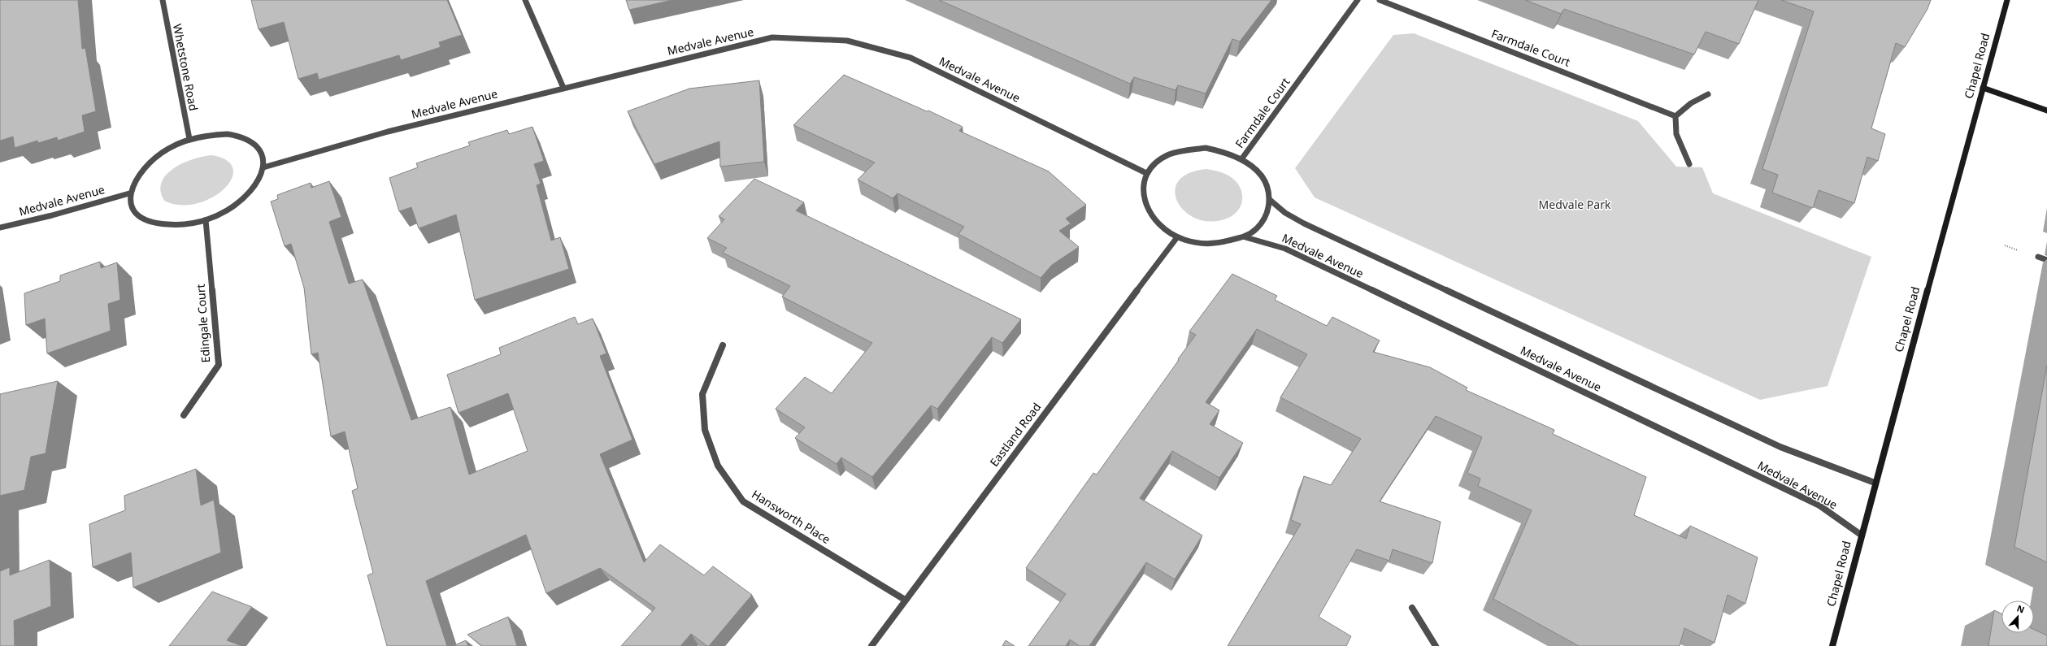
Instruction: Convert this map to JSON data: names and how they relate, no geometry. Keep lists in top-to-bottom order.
{
  "streets": {
    "main road": ["Chapel Road"],
    "street": [
      "Medvale Avenue",
      "Farmdale Court",
      "Whetstone Road",
      "Edingale Court",
      "Eastland Road",
      "Hansworth Place"
    ]
  },
  "crossings": [
    ["Medvale Avenue", "Farmdale Court"],
    ["Medvale Avenue", "Chapel Road"],
    ["Medvale Avenue", "Whetstone Road"],
    ["Medvale Avenue", "Edingale Court"],
    ["Medvale Avenue", "Eastland Road"],
    ["Farmdale Court", "Eastland Road"],
    ["Whetstone Road", "Edingale Court"],
    ["Eastland Road", "Hansworth Place"]
  ],
  "parks": ["Medvale Park"],
  "north": "top"
}
